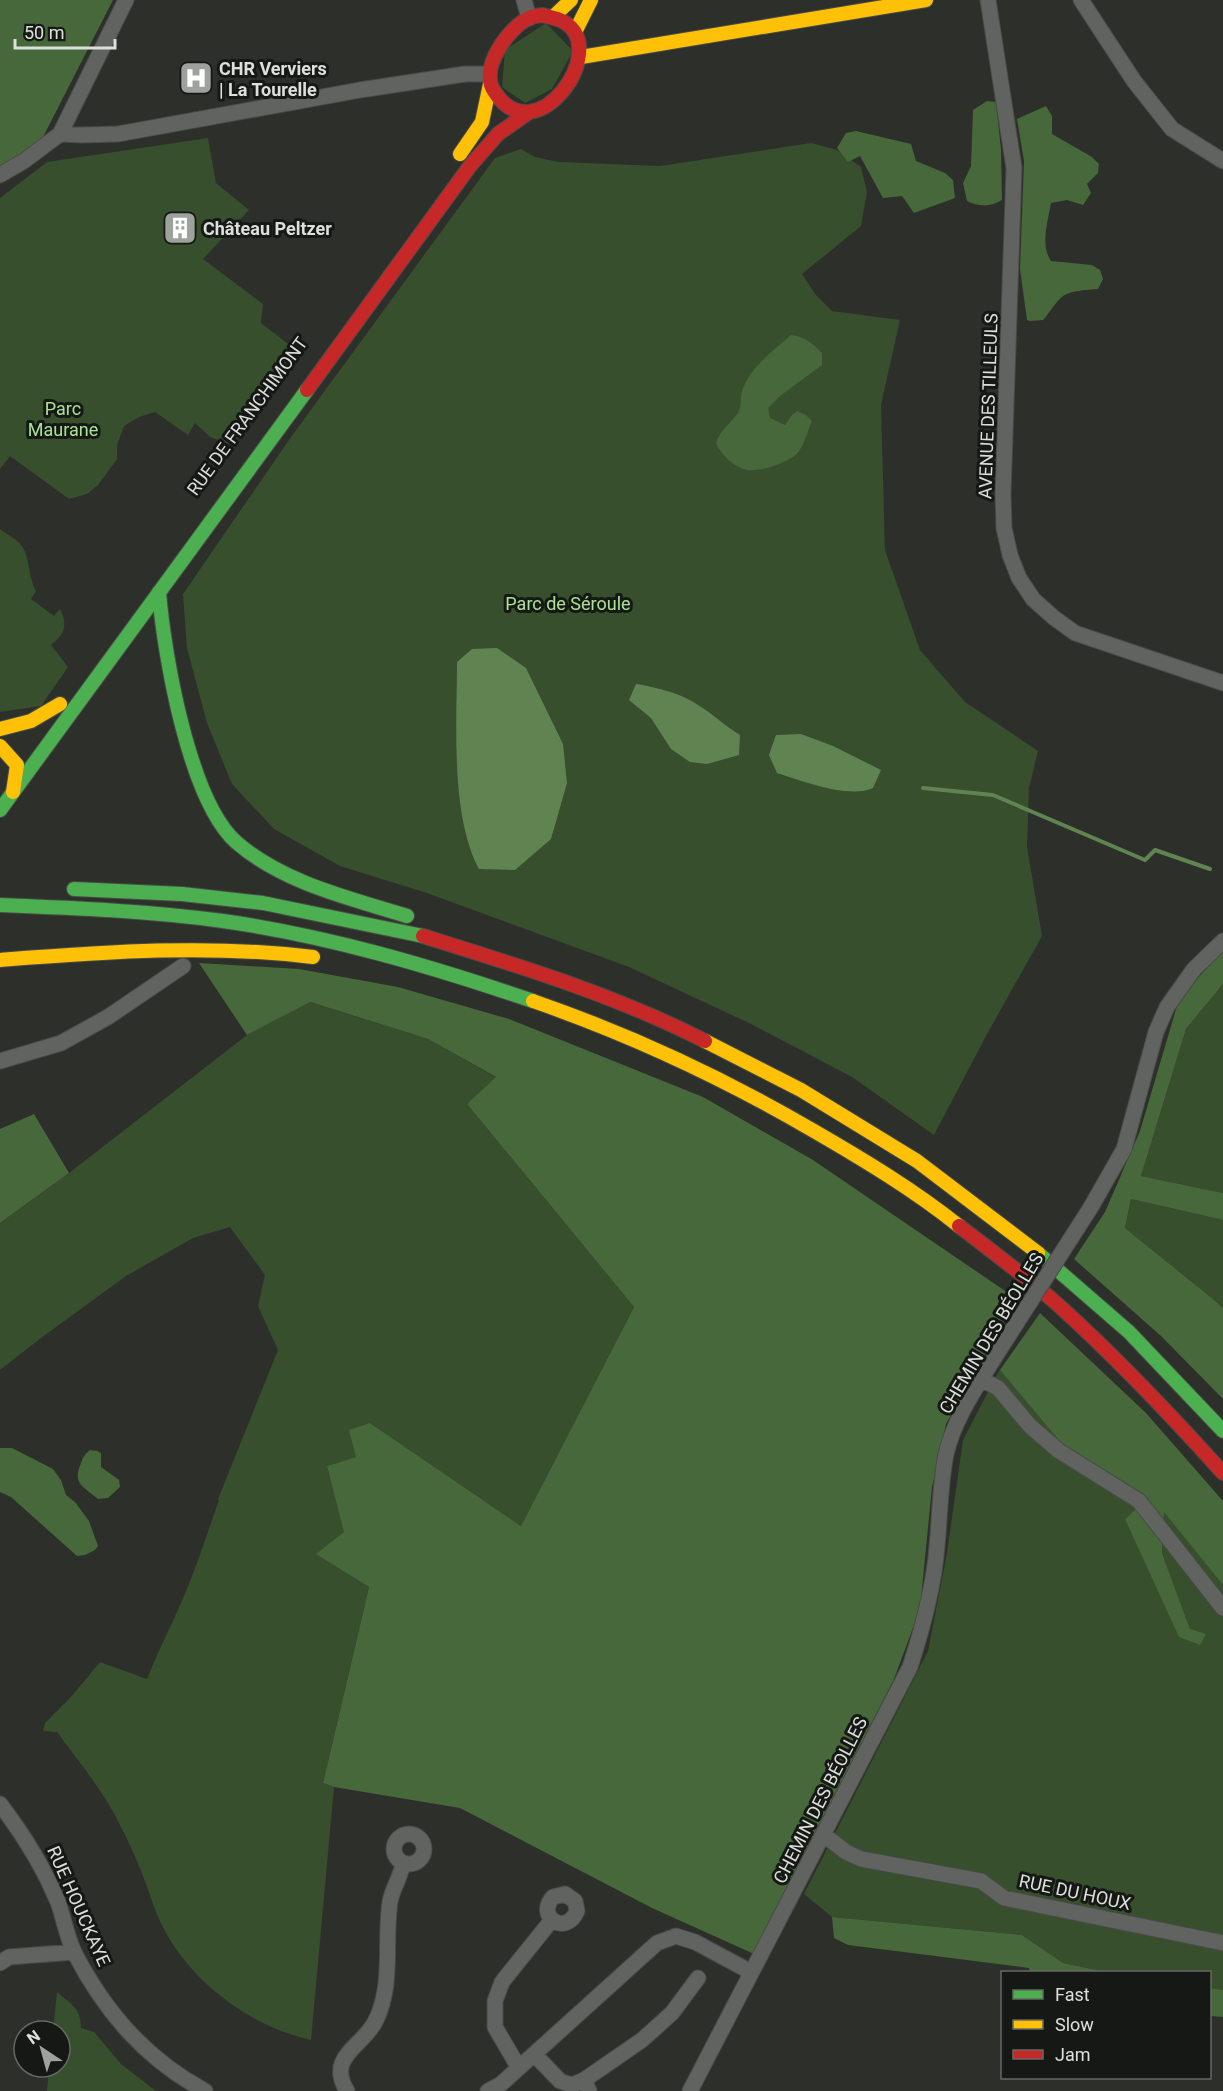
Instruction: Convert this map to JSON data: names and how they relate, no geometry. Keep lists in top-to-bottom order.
{
  "streets": {
    "main road": ["RUE DE FRANCHIMONT"],
    "street": [
      "AVENUE DES TILLEULS",
      "CHEMIN DES BÉOLLES",
      "RUE DU HOUX",
      "RUE HOUCKAYE"
    ]
  },
  "crossings": [
    ["CHEMIN DES BÉOLLES", "RUE DU HOUX"]
  ],
  "parks": ["Parc Maurane", "Parc de Séroule"],
  "places": {
    "hospital": ["CHR Verviers | La Tourelle"],
    "building": ["Château Peltzer"]
  },
  "legend": ["Fast", "Slow", "Jam"],
  "scale_bar": "50 m",
  "north": "top left"
}
